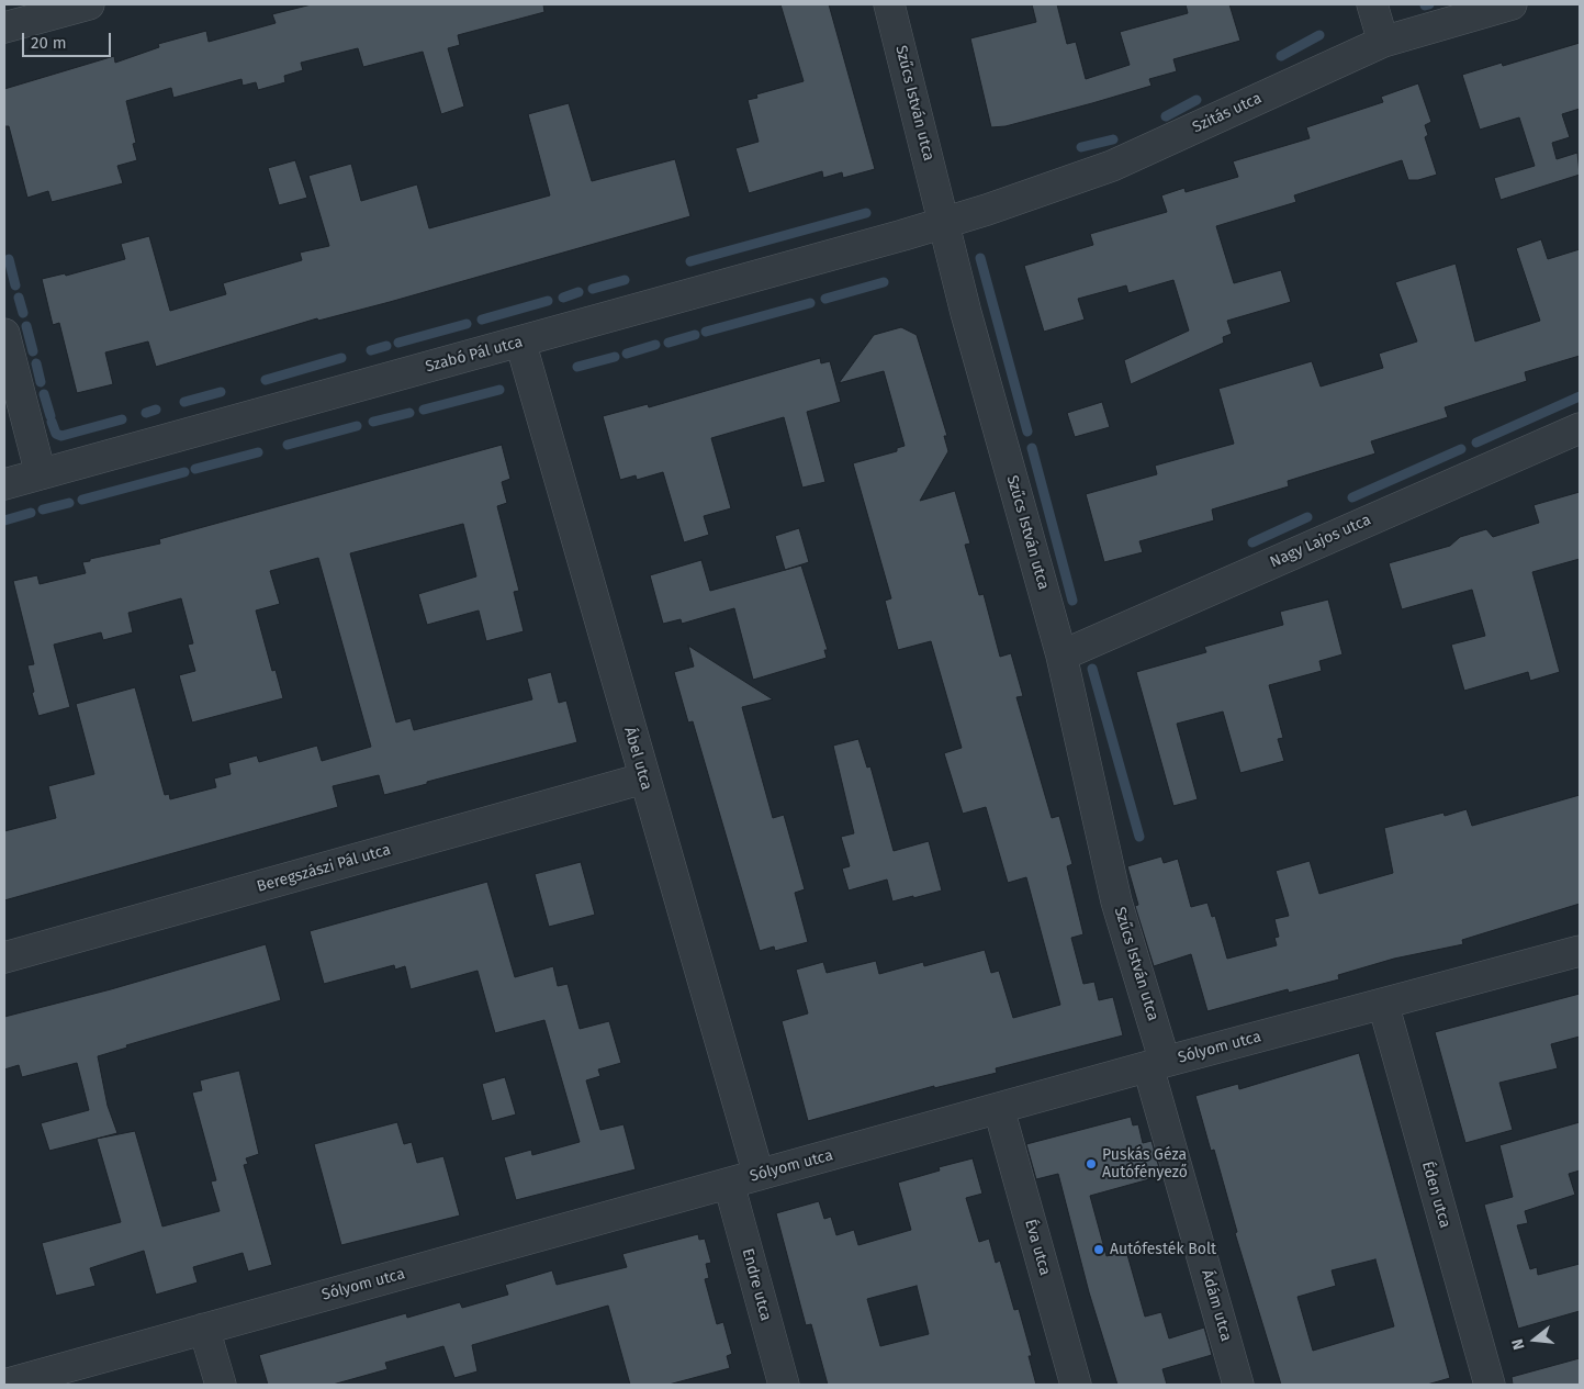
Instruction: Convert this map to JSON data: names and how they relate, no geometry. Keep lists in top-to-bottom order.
{
  "streets": {
    "street": [
      "Szűcs István utca",
      "Szitás utca",
      "Szabó Pál utca",
      "Nagy Lajos utca",
      "Ábel utca",
      "Beregszászi Pál utca",
      "Sólyom utca",
      "Éden utca",
      "Éva utca",
      "Endre utca",
      "Ádám utca"
    ]
  },
  "crossings": [
    ["Szűcs István utca", "Szitás utca"],
    ["Szűcs István utca", "Szabó Pál utca"],
    ["Szűcs István utca", "Nagy Lajos utca"],
    ["Szűcs István utca", "Sólyom utca"],
    ["Szűcs István utca", "Ádám utca"],
    ["Szitás utca", "Szabó Pál utca"],
    ["Szabó Pál utca", "Ábel utca"],
    ["Ábel utca", "Beregszászi Pál utca"],
    ["Ábel utca", "Sólyom utca"],
    ["Sólyom utca", "Éden utca"],
    ["Sólyom utca", "Éva utca"],
    ["Sólyom utca", "Endre utca"],
    ["Sólyom utca", "Ádám utca"]
  ],
  "places": ["Puskás Géza Autófényező", "Autófesték Bolt"],
  "scale_bar": "20 m",
  "north": "left"
}
